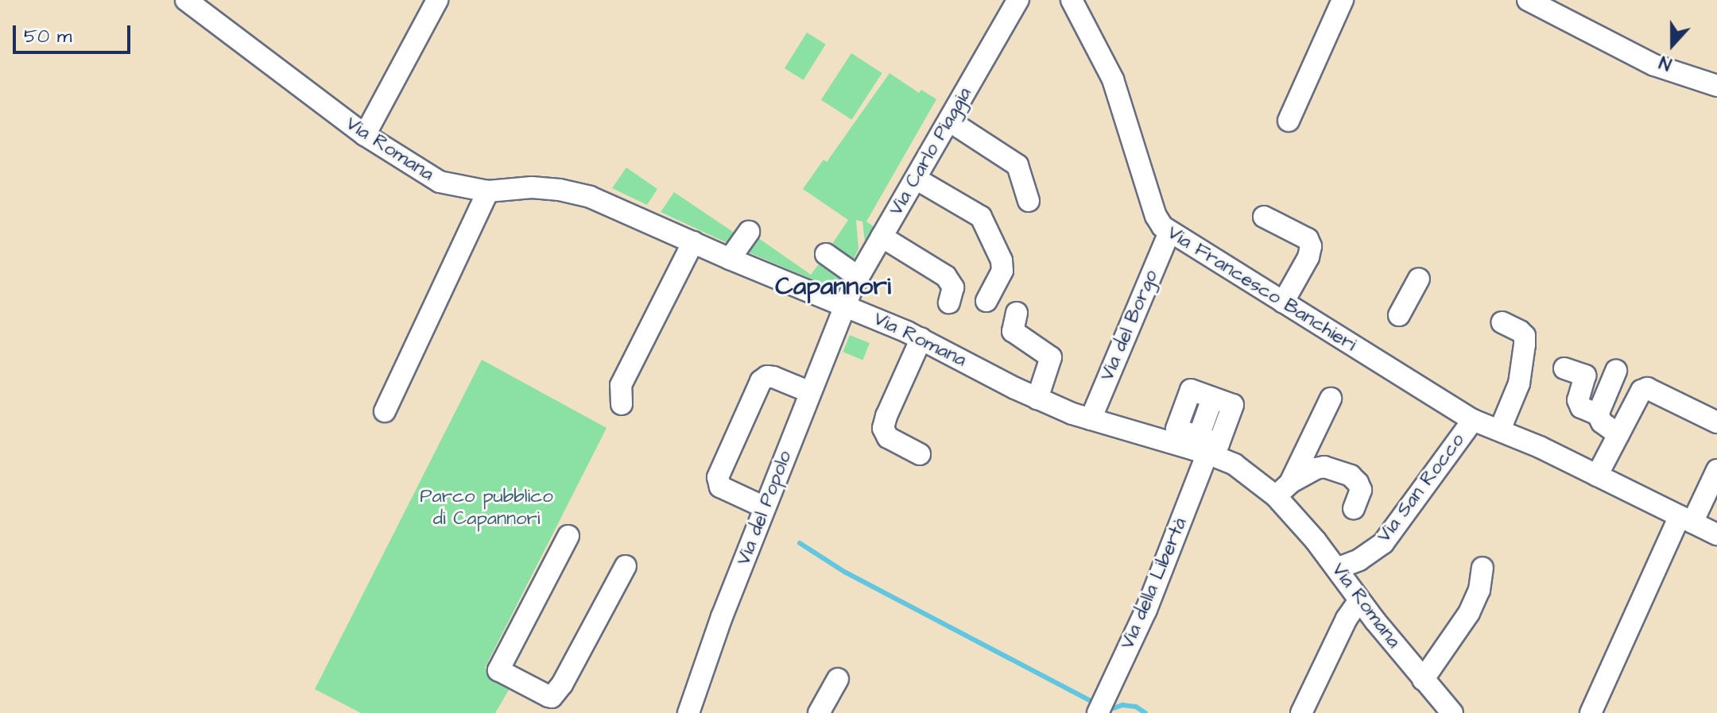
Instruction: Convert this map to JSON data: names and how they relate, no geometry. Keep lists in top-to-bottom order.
{
  "streets": {
    "street": [
      "Via Romana",
      "Via Carlo Piaggia",
      "Via Francesco Banchieri",
      "Via del Borgo",
      "Via San Rocco",
      "Via del Popolo",
      "Via della Libertà"
    ]
  },
  "crossings": [
    ["Via Romana", "Via Carlo Piaggia"],
    ["Via Romana", "Via del Borgo"],
    ["Via Romana", "Via San Rocco"],
    ["Via Romana", "Via del Popolo"],
    ["Via Romana", "Via della Libertà"],
    ["Via Carlo Piaggia", "Via del Popolo"],
    ["Via Francesco Banchieri", "Via del Borgo"],
    ["Via Francesco Banchieri", "Via San Rocco"]
  ],
  "districts": ["Capannori"],
  "parks": ["Parco pubblico di Capannori"],
  "scale_bar": "50 m",
  "north": "bottom"
}
